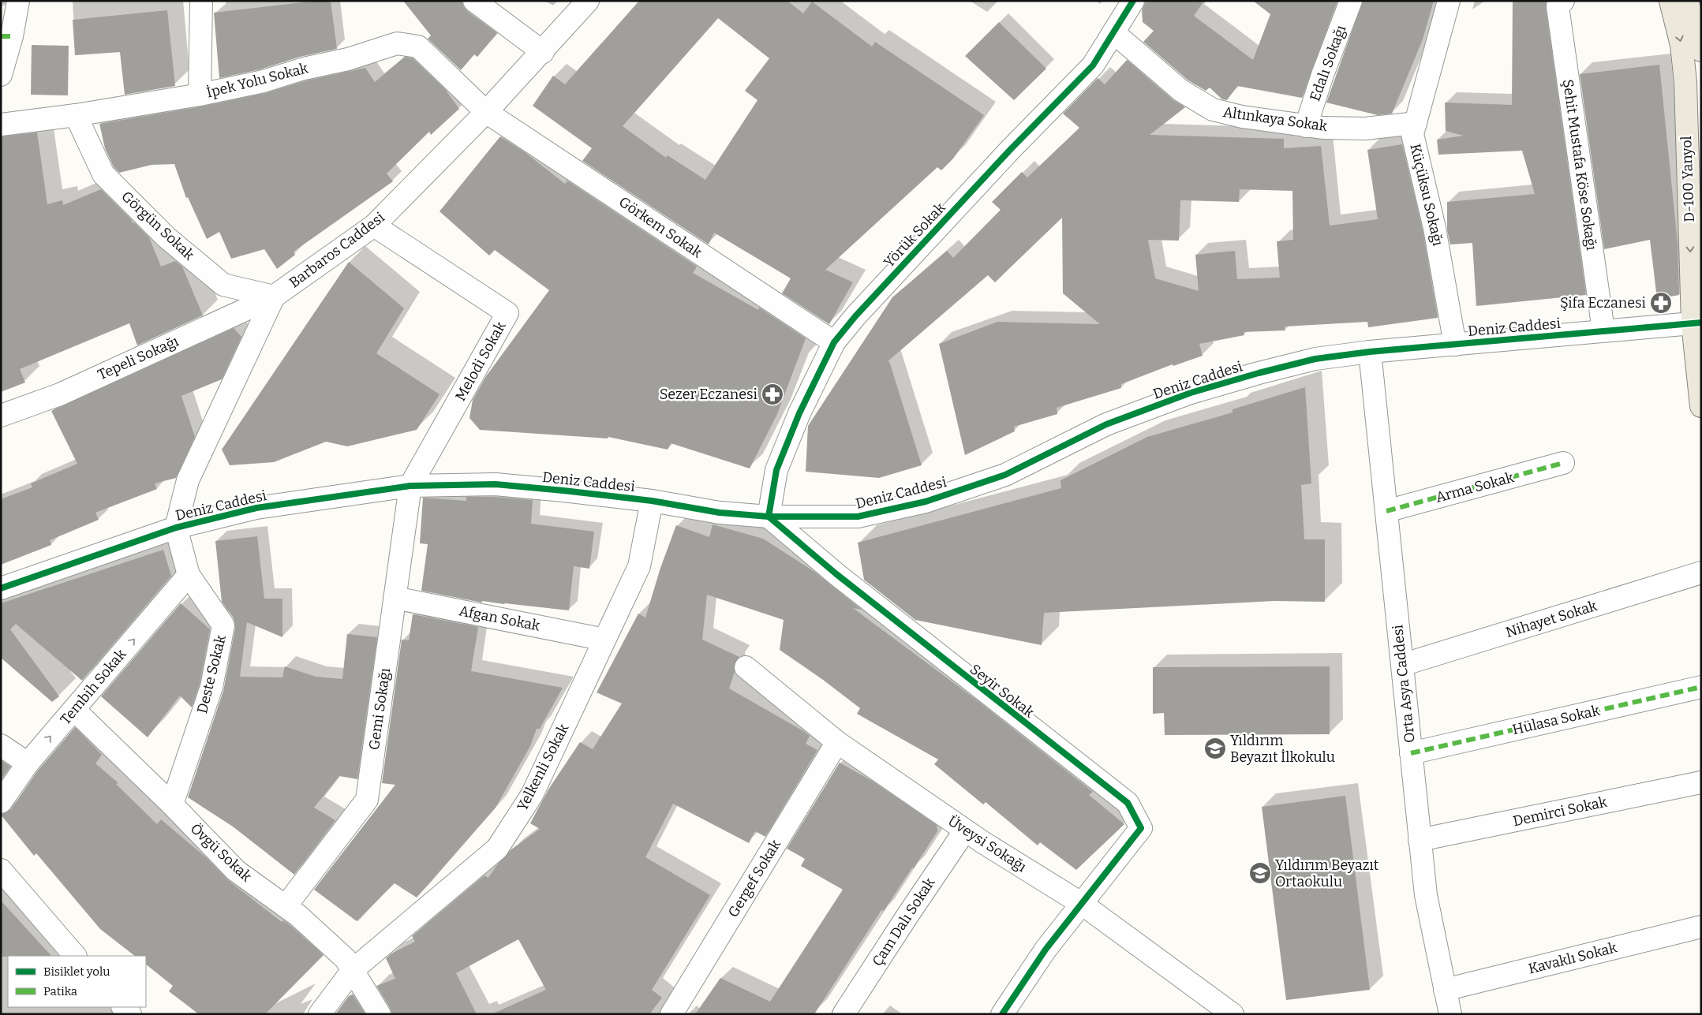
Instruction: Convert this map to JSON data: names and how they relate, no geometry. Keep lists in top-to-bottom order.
{
  "streets": {
    "main road": ["D-100 Yanyol"],
    "street": [
      "Edalı Sokağı",
      "İpek Yolu Sokak",
      "Altınkaya Sokak",
      "Şehit Mustafa Köse Sokağı",
      "Küçüksu Sokağı",
      "Görgün Sokak",
      "Görkem Sokak",
      "Yörük Sokak",
      "Barbaros Caddesi",
      "Deniz Caddesi",
      "Tepeli Sokağı",
      "Melodi Sokak",
      "Arma Sokak",
      "Afgan Sokak",
      "Nihayet Sokak",
      "Deste Sokak",
      "Orta Asya Caddesi",
      "Tembih Sokak",
      "Seyir Sokak",
      "Gemi Sokağı",
      "Hülasa Sokak",
      "Yelkenli Sokak",
      "Demirci Sokak",
      "Üveysi Sokağı",
      "Övgü Sokak",
      "Gergef Sokak",
      "Çam Dalı Sokak",
      "Kavaklı Sokak"
    ]
  },
  "crossings": [
    ["Edalı Sokağı", "Altınkaya Sokak"],
    ["İpek Yolu Sokak", "Görgün Sokak"],
    ["İpek Yolu Sokak", "Görkem Sokak"],
    ["İpek Yolu Sokak", "Barbaros Caddesi"],
    ["Altınkaya Sokak", "Küçüksu Sokağı"],
    ["Altınkaya Sokak", "Yörük Sokak"],
    ["Şehit Mustafa Köse Sokağı", "Deniz Caddesi"],
    ["D-100 Yanyol", "Deniz Caddesi"],
    ["Küçüksu Sokağı", "Deniz Caddesi"],
    ["Görgün Sokak", "Barbaros Caddesi"],
    ["Görgün Sokak", "Tepeli Sokağı"],
    ["Görkem Sokak", "Yörük Sokak"],
    ["Görkem Sokak", "Barbaros Caddesi"],
    ["Yörük Sokak", "Deniz Caddesi"],
    ["Yörük Sokak", "Seyir Sokak"],
    ["Barbaros Caddesi", "Deniz Caddesi"],
    ["Barbaros Caddesi", "Tepeli Sokağı"],
    ["Barbaros Caddesi", "Melodi Sokak"],
    ["Barbaros Caddesi", "Deste Sokak"],
    ["Deniz Caddesi", "Melodi Sokak"],
    ["Deniz Caddesi", "Deste Sokak"],
    ["Deniz Caddesi", "Orta Asya Caddesi"],
    ["Deniz Caddesi", "Seyir Sokak"],
    ["Deniz Caddesi", "Gemi Sokağı"],
    ["Deniz Caddesi", "Yelkenli Sokak"],
    ["Melodi Sokak", "Gemi Sokağı"],
    ["Arma Sokak", "Orta Asya Caddesi"],
    ["Afgan Sokak", "Gemi Sokağı"],
    ["Afgan Sokak", "Yelkenli Sokak"],
    ["Nihayet Sokak", "Orta Asya Caddesi"],
    ["Deste Sokak", "Tembih Sokak"],
    ["Deste Sokak", "Övgü Sokak"],
    ["Orta Asya Caddesi", "Hülasa Sokak"],
    ["Orta Asya Caddesi", "Demirci Sokak"],
    ["Orta Asya Caddesi", "Kavaklı Sokak"],
    ["Tembih Sokak", "Övgü Sokak"],
    ["Seyir Sokak", "Üveysi Sokağı"],
    ["Gemi Sokağı", "Övgü Sokak"],
    ["Yelkenli Sokak", "Övgü Sokak"],
    ["Üveysi Sokağı", "Gergef Sokak"],
    ["Üveysi Sokağı", "Çam Dalı Sokak"]
  ],
  "one_way": ["D-100 Yanyol", "Tembih Sokak"],
  "places": {
    "pharmacy": ["Şifa Eczanesi", "Sezer Eczanesi"],
    "school or university": ["Yıldırım Beyazıt İlkokulu", "Yıldırım Beyazıt Ortaokulu"]
  },
  "legend": ["Bisiklet yolu", "Patika"]
}
